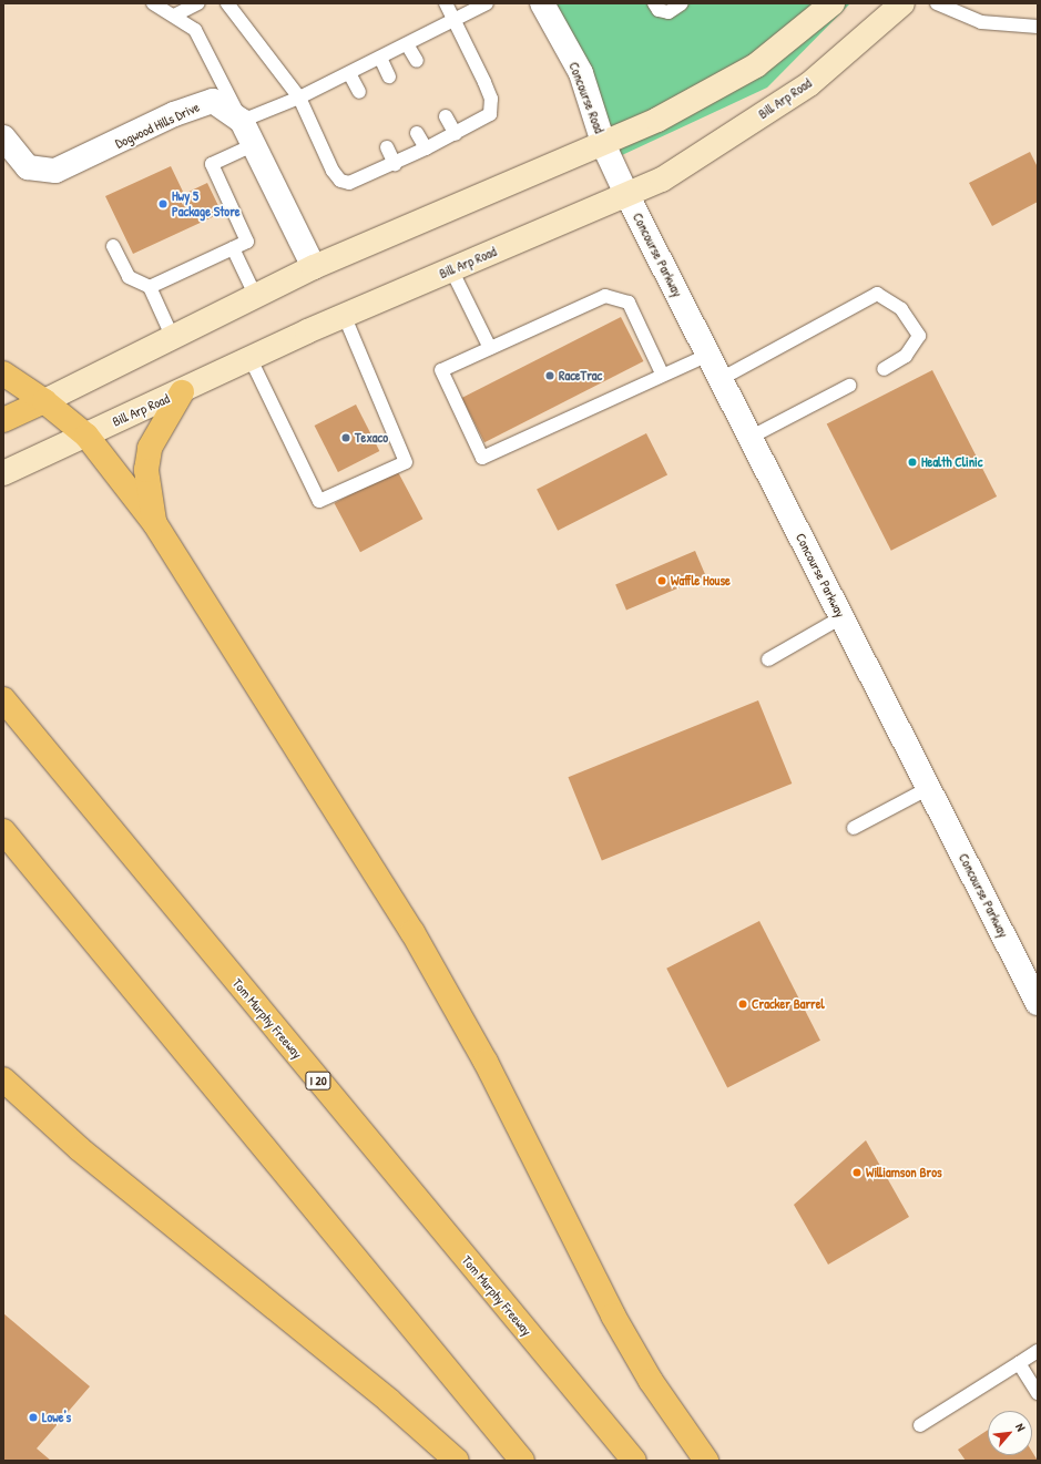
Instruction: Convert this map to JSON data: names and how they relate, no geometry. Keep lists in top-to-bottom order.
{
  "streets": {
    "main road": ["Bill Arp Road", "Tom Murphy Freeway", "I 20"],
    "street": ["Concourse Road", "Dogwood Hills Drive", "Concourse Parkway"]
  },
  "crossings": [
    ["Concourse Road", "Concourse Parkway"],
    ["Bill Arp Road", "Concourse Parkway"]
  ],
  "places": [
    "Hwy 5 Package Store",
    "RaceTrac",
    "Texaco",
    "Health Clinic",
    "Waffle House",
    "Cracker Barrel",
    "Williamson Bros",
    "Lowe's"
  ],
  "north": "top right"
}
